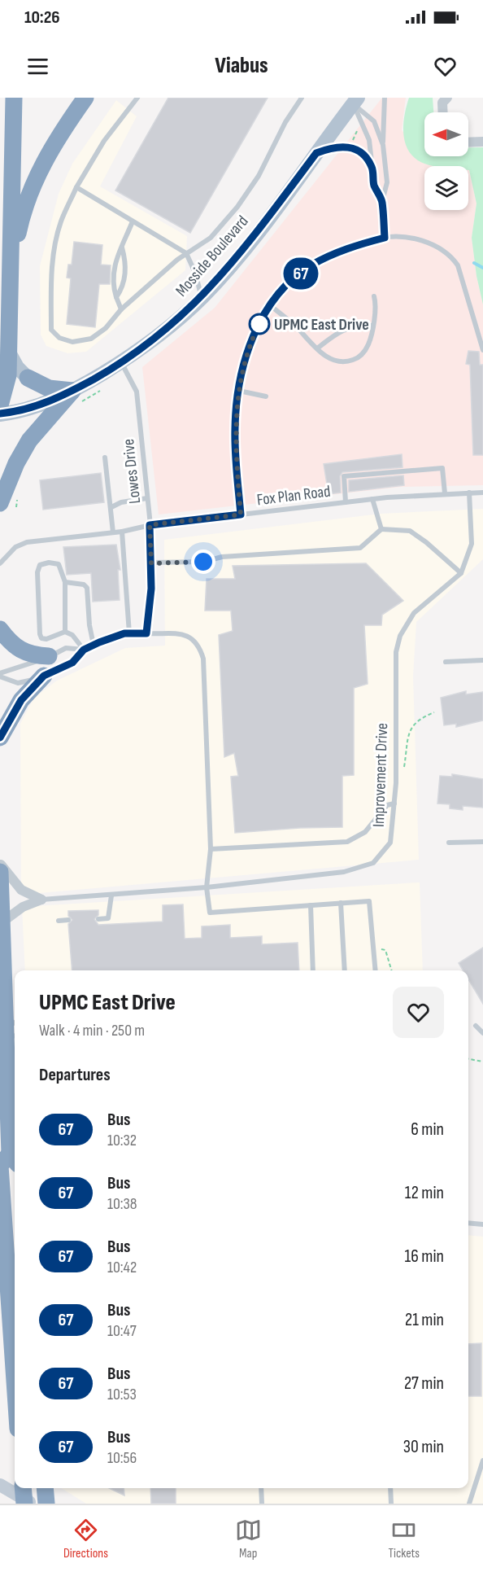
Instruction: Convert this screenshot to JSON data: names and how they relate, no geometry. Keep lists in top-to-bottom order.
{
  "streets": {
    "main road": ["Mosside Boulevard"],
    "lane": ["Lowes Drive", "Fox Plan Road", "Improvement Drive"]
  },
  "crossings": [
    ["Mosside Boulevard", "Lowes Drive"],
    ["Lowes Drive", "Fox Plan Road"],
    ["Fox Plan Road", "Improvement Drive"]
  ],
  "places": ["UPMC East Drive"],
  "lines": ["bus line 67"],
  "north": "left",
  "page": {
    "status": "10:26",
    "header": "Viabus",
    "on_map": "67",
    "heading": [
      ["UPMC East Drive", "Walk · 4 min · 250 m"],
      "Departures"
    ],
    "list": [
      {
        "mark": "67",
        "name": "Bus",
        "note": "10:32",
        "value": "6 min"
      },
      {
        "mark": "67",
        "name": "Bus",
        "note": "10:38",
        "value": "12 min"
      },
      {
        "mark": "67",
        "name": "Bus",
        "note": "10:42",
        "value": "16 min"
      },
      {
        "mark": "67",
        "name": "Bus",
        "note": "10:47",
        "value": "21 min"
      },
      {
        "mark": "67",
        "name": "Bus",
        "note": "10:53",
        "value": "27 min"
      },
      {
        "mark": "67",
        "name": "Bus",
        "note": "10:56",
        "value": "30 min"
      }
    ],
    "tabs": ["Directions", "Map", "Tickets"]
  }
}
